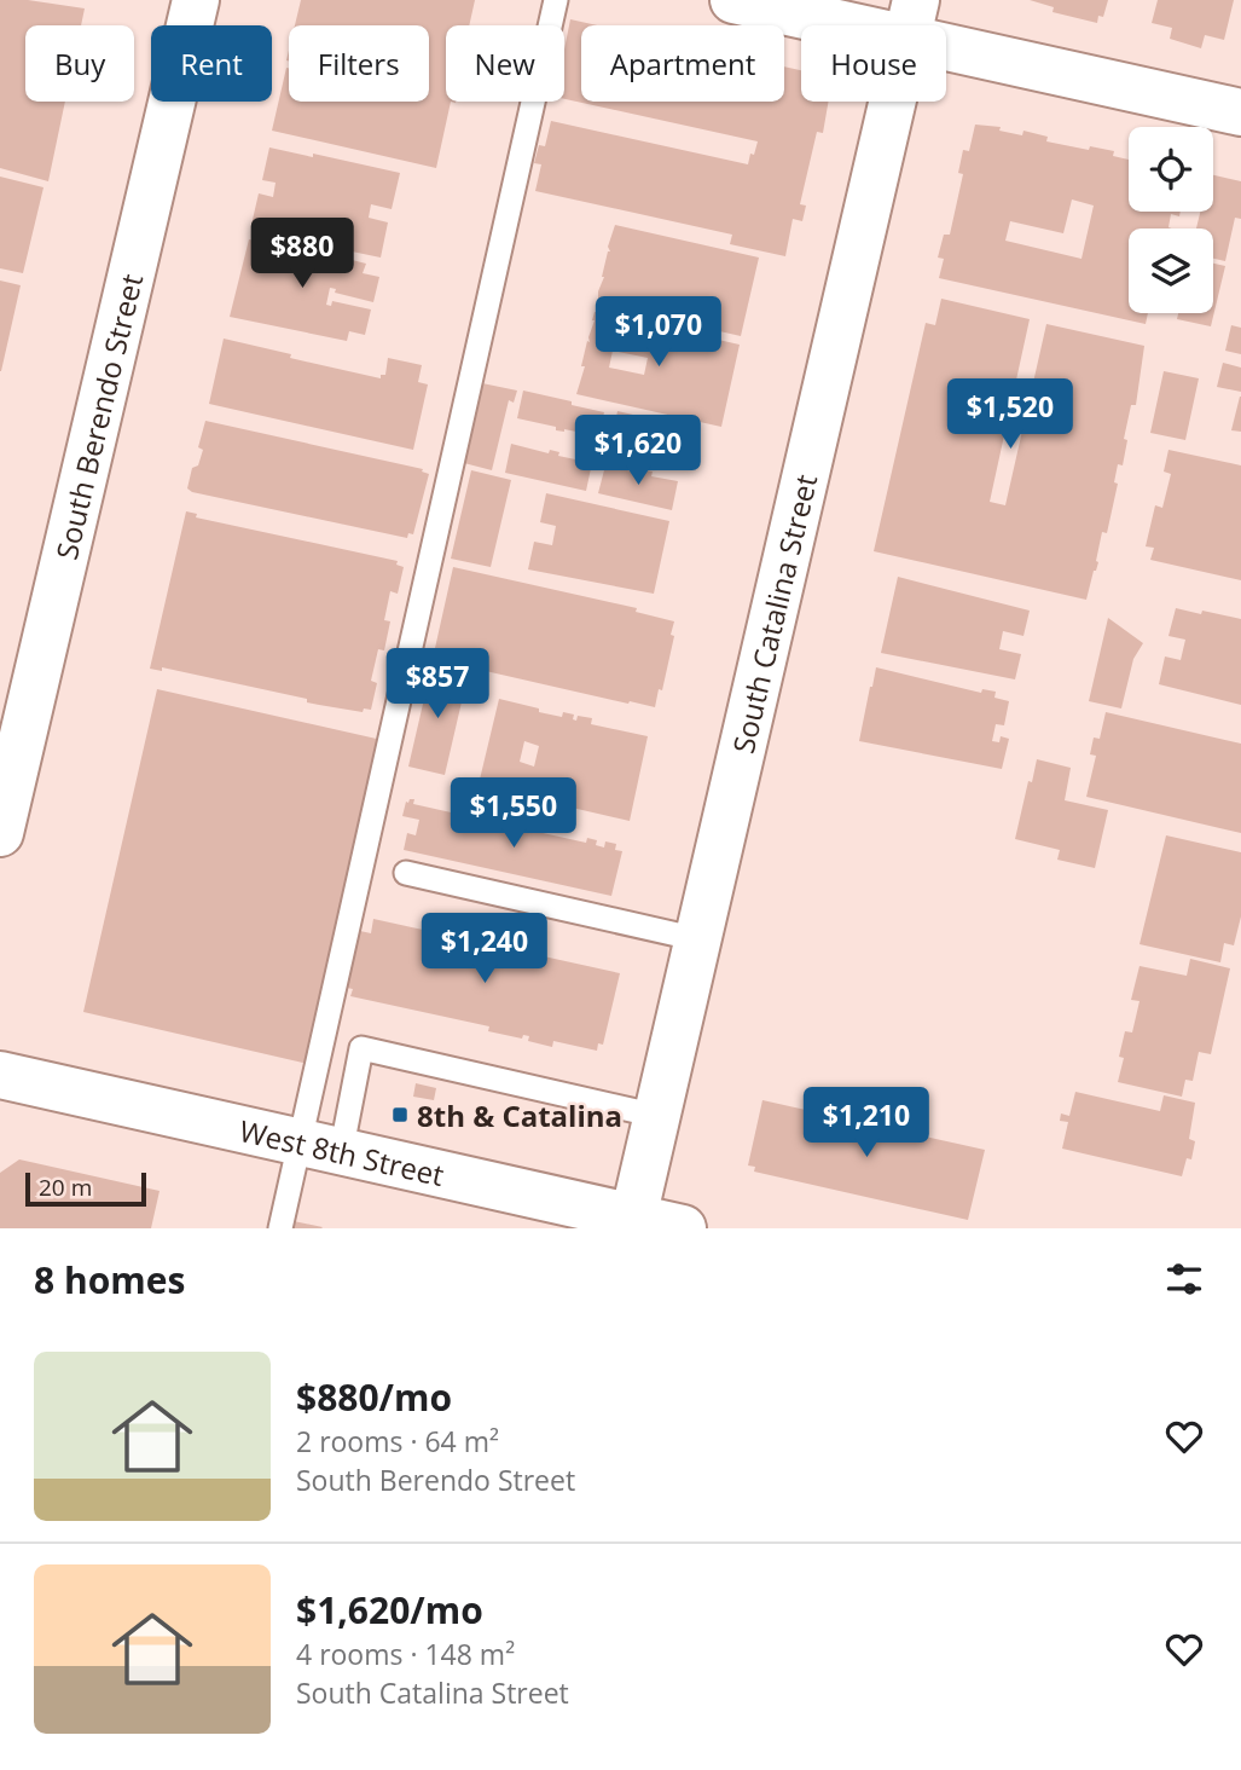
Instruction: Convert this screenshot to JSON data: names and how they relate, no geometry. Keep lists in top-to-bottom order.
{
  "streets": {
    "street": ["South Berendo Street", "South Catalina Street", "West 8th Street"]
  },
  "crossings": [
    ["South Catalina Street", "West 8th Street"]
  ],
  "places": {
    "transit": ["8th & Catalina"]
  },
  "scale_bar": "20 m",
  "page": {
    "chip": [
      "Buy",
      "Rent",
      "Filters",
      "New",
      "Apartment",
      "House"
    ],
    "price": [
      "$880",
      "$1,070",
      "$1,520",
      "$1,620",
      "$857",
      "$1,550",
      "$1,240",
      "$1,210"
    ],
    "scale": "20 m",
    "heading": "8 homes",
    "list": [
      {
        "name": "$880/mo",
        "note": "2 rooms · 64 m² · South Berendo Street"
      },
      {
        "name": "$1,620/mo",
        "note": "4 rooms · 148 m² · South Catalina Street"
      }
    ]
  }
}
